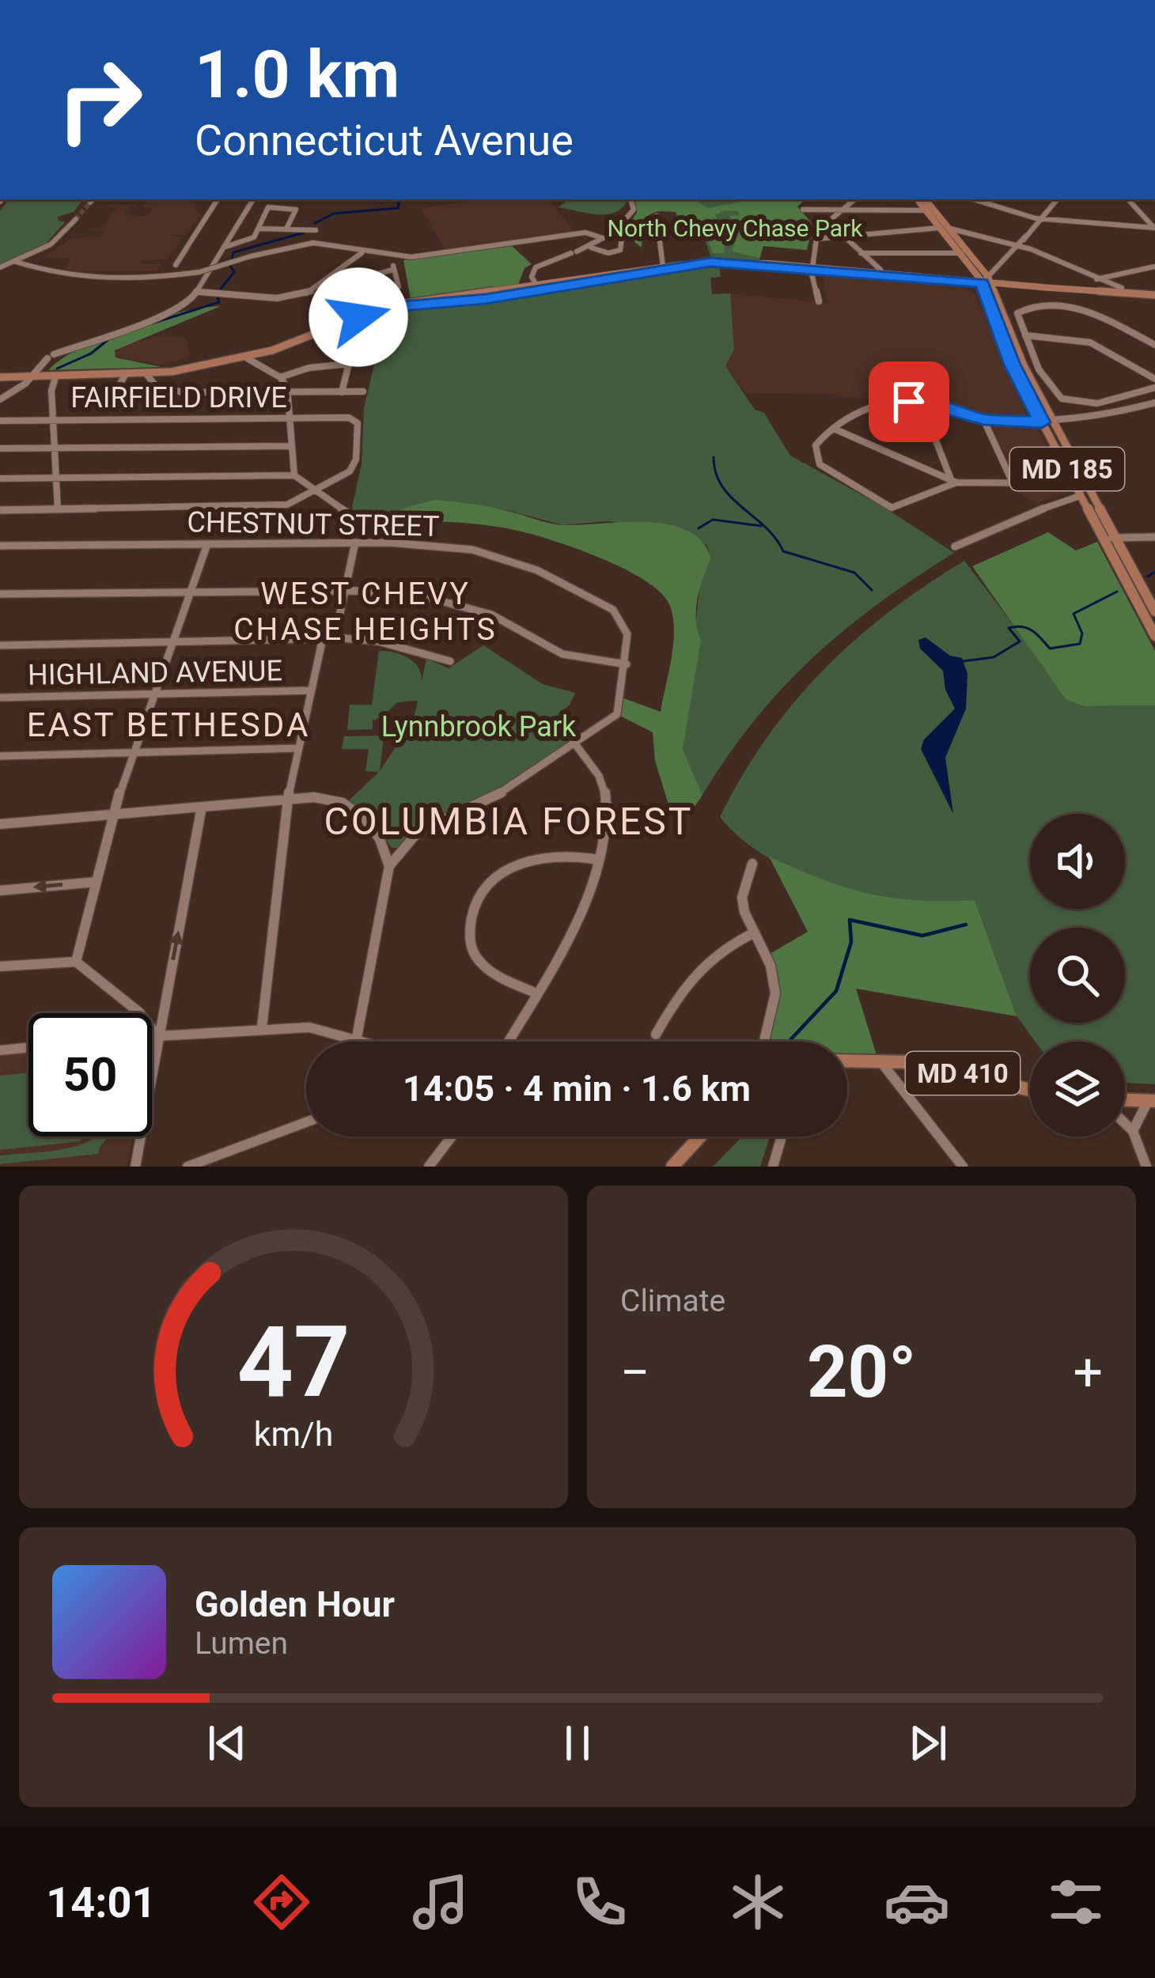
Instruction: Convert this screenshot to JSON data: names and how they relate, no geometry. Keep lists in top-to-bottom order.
{
  "streets": {
    "main road": ["MD 185", "MD 410"],
    "street": ["FAIRFIELD DRIVE", "CHESTNUT STREET", "HIGHLAND AVENUE"]
  },
  "districts": ["WEST CHEVY CHASE HEIGHTS", "EAST BETHESDA", "COLUMBIA FOREST"],
  "parks": ["North Chevy Chase Park", "Lynnbrook Park"],
  "page": {
    "turn": ["1.0 km", "Connecticut Avenue"],
    "limit": "50",
    "trip": "14:05 · 4 min · 1.6 km",
    "tile": "Climate",
    "heat": ["−", "20°", "+"],
    "song": ["Golden Hour", "Lumen"],
    "tabs": "14:01",
    "gauge": ["47", "km/h"]
  }
}
